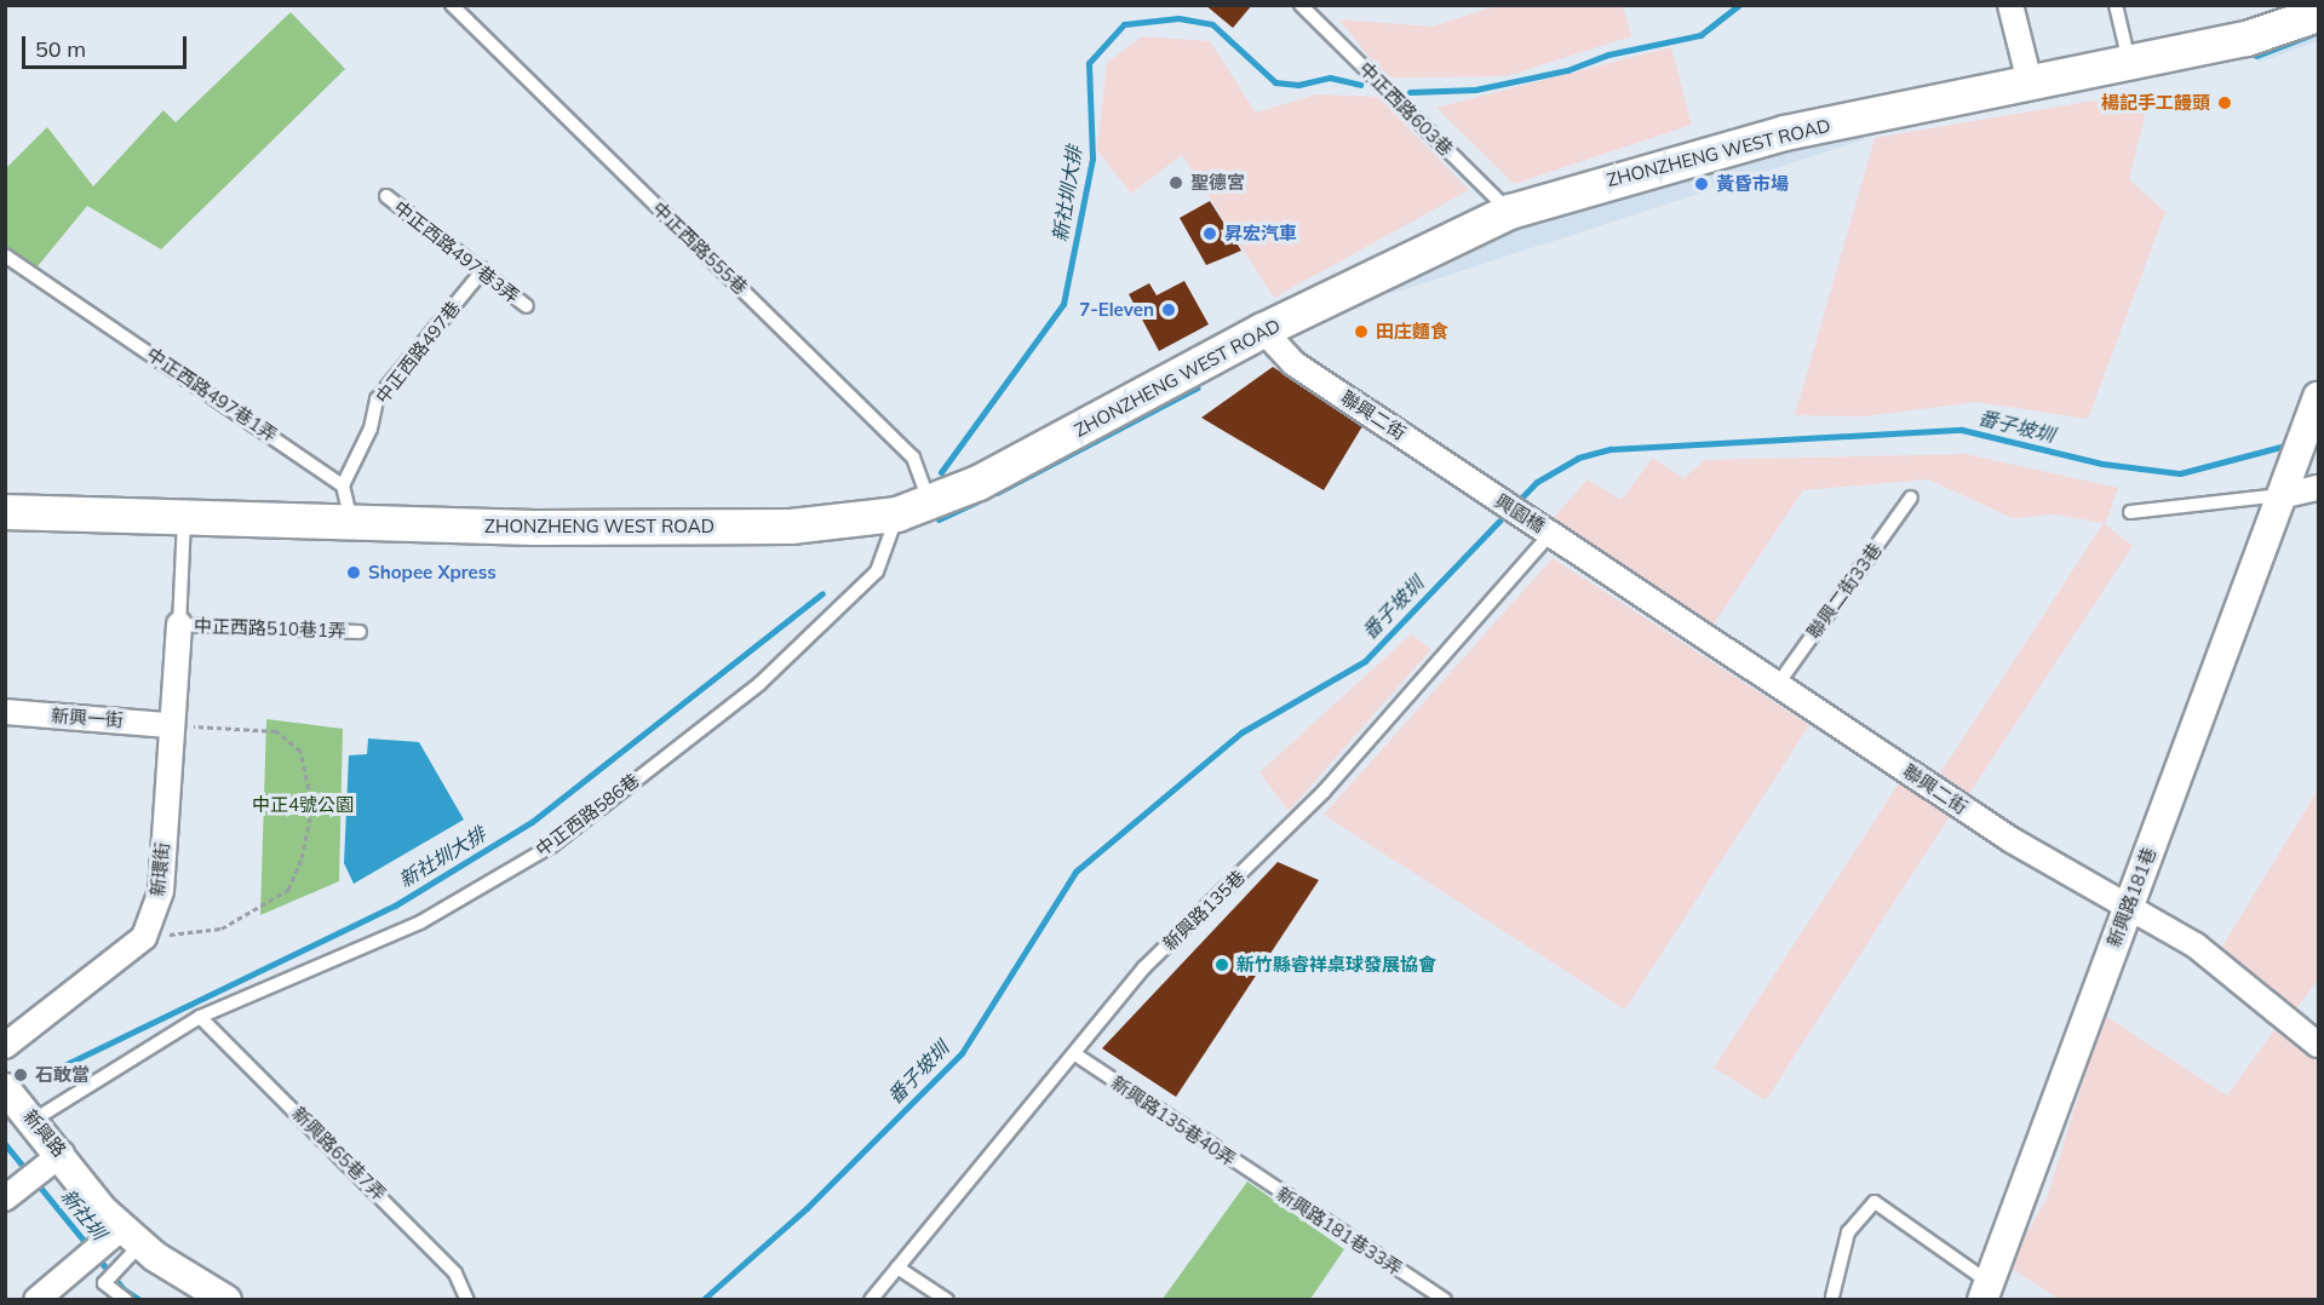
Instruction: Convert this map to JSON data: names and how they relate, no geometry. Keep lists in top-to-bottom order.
{
  "streets": {
    "main road": ["ZHONZHENG WEST ROAD"],
    "street": [
      "聯興二街",
      "興園橋",
      "新興一街",
      "新環街",
      "新興路181巷",
      "新興路"
    ],
    "lane": [
      "中正西路603巷",
      "中正西路555巷",
      "中正西路497巷3弄",
      "中正西路497巷",
      "中正西路497巷1弄",
      "聯興二街33巷",
      "中正西路510巷1弄",
      "中正西路586巷",
      "新興路135巷",
      "新興路135巷40弄",
      "新興路65巷7弄",
      "新興路181巷33弄"
    ]
  },
  "crossings": [
    ["中正西路603巷", "ZHONZHENG WEST ROAD"],
    ["ZHONZHENG WEST ROAD", "中正西路555巷"],
    ["ZHONZHENG WEST ROAD", "聯興二街"],
    ["ZHONZHENG WEST ROAD", "中正西路586巷"],
    ["中正西路497巷3弄", "中正西路497巷"],
    ["中正西路497巷", "中正西路497巷1弄"],
    ["聯興二街", "興園橋"],
    ["聯興二街", "聯興二街33巷"],
    ["聯興二街", "新興路181巷"],
    ["聯興二街", "新興路135巷"],
    ["興園橋", "新興路135巷"],
    ["中正西路510巷1弄", "新環街"],
    ["新興一街", "新環街"],
    ["中正西路586巷", "新興路"],
    ["中正西路586巷", "新興路65巷7弄"],
    ["新興路135巷", "新興路135巷40弄"],
    ["新興路135巷40弄", "新興路181巷33弄"]
  ],
  "water": ["新社圳大排", "番子坡圳", "新社圳"],
  "parks": ["中正4號公園"],
  "places": [
    "楊記手工饅頭",
    "聖德宮",
    "黃昏市場",
    "昇宏汽車",
    "7-Eleven",
    "田庄麵食",
    "Shopee Xpress",
    "新竹縣睿祥桌球發展協會",
    "石敢當"
  ],
  "scale_bar": "50 m"
}
